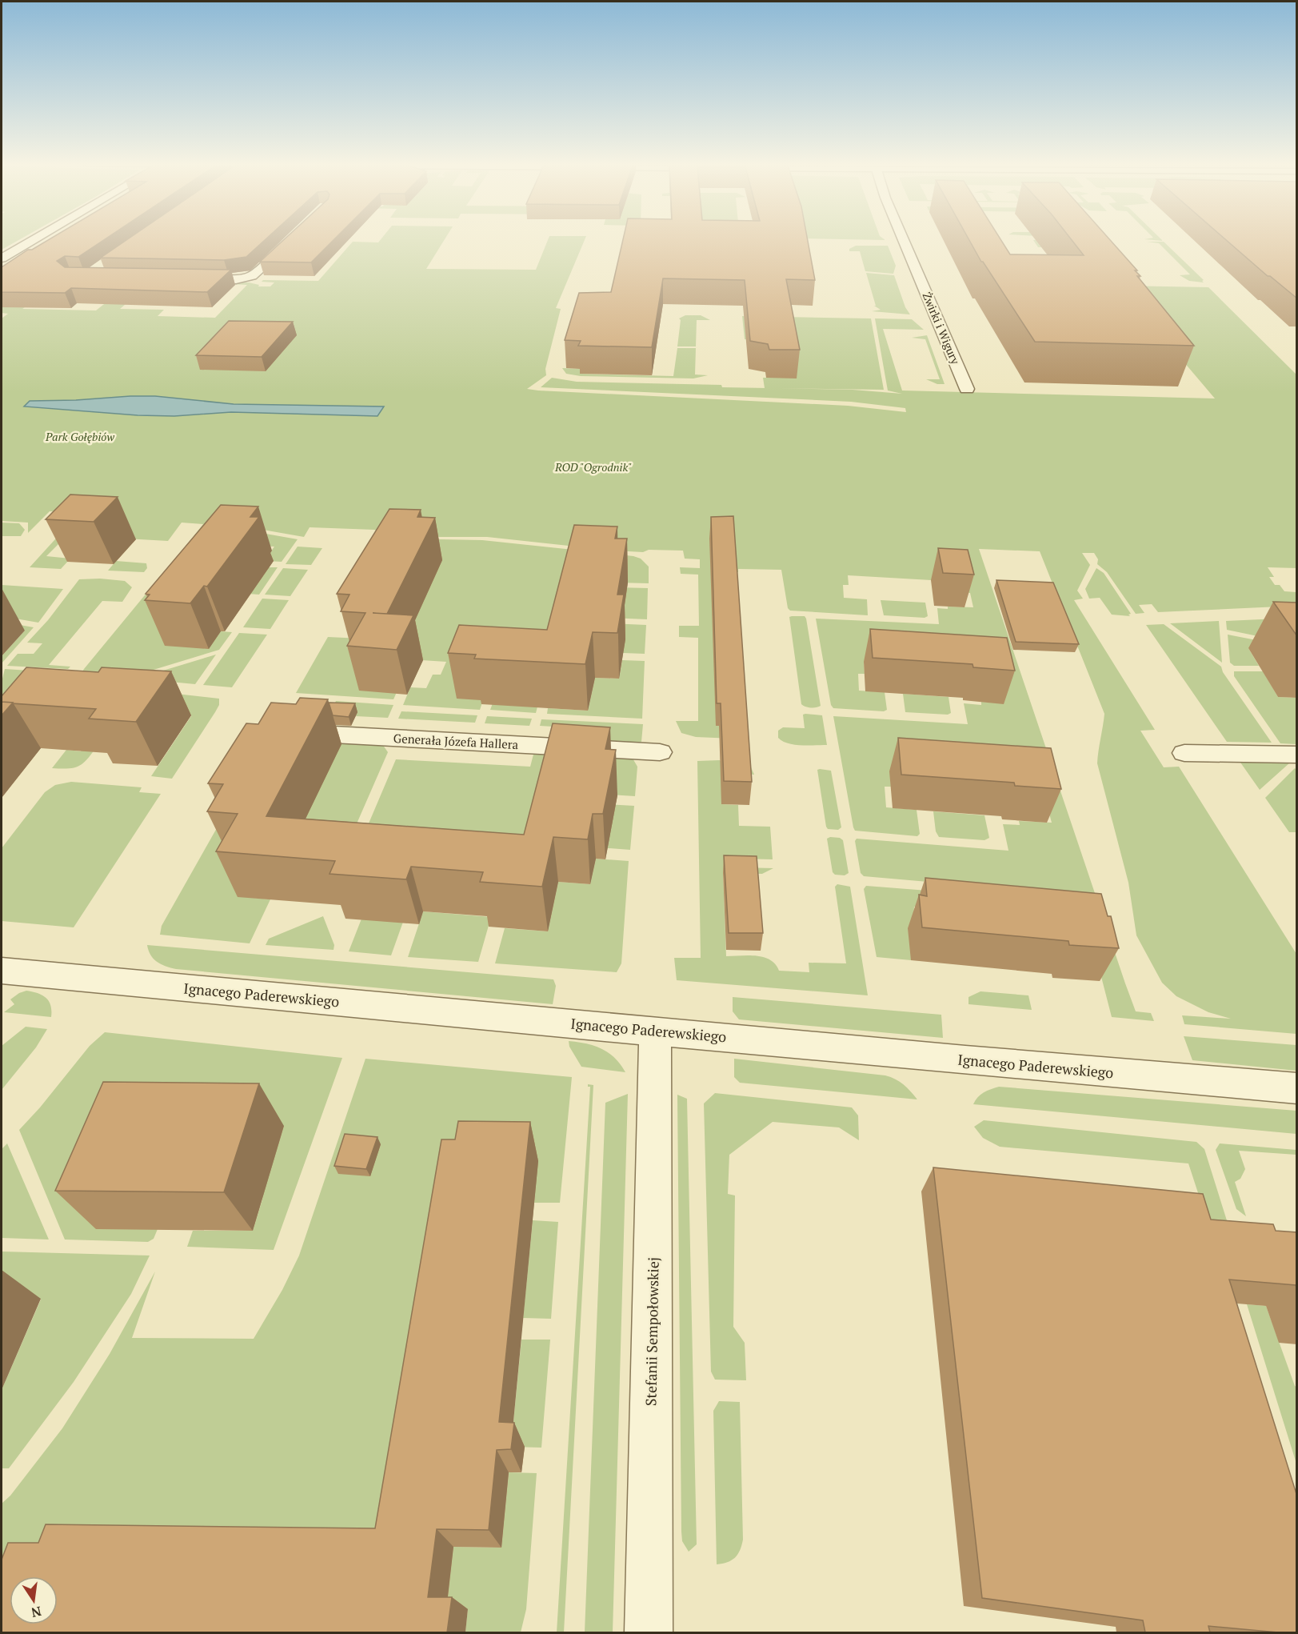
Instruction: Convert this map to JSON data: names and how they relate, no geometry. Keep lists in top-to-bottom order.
{
  "streets": {
    "street": [
      "Żwirki i Wigury",
      "Generała Józefa Hallera",
      "Ignacego Paderewskiego",
      "Stefanii Sempołowskiej"
    ]
  },
  "crossings": [
    ["Ignacego Paderewskiego", "Stefanii Sempołowskiej"]
  ],
  "parks": ["Park Gołębiów", "ROD \"Ogrodnik\""],
  "north": "bottom"
}
